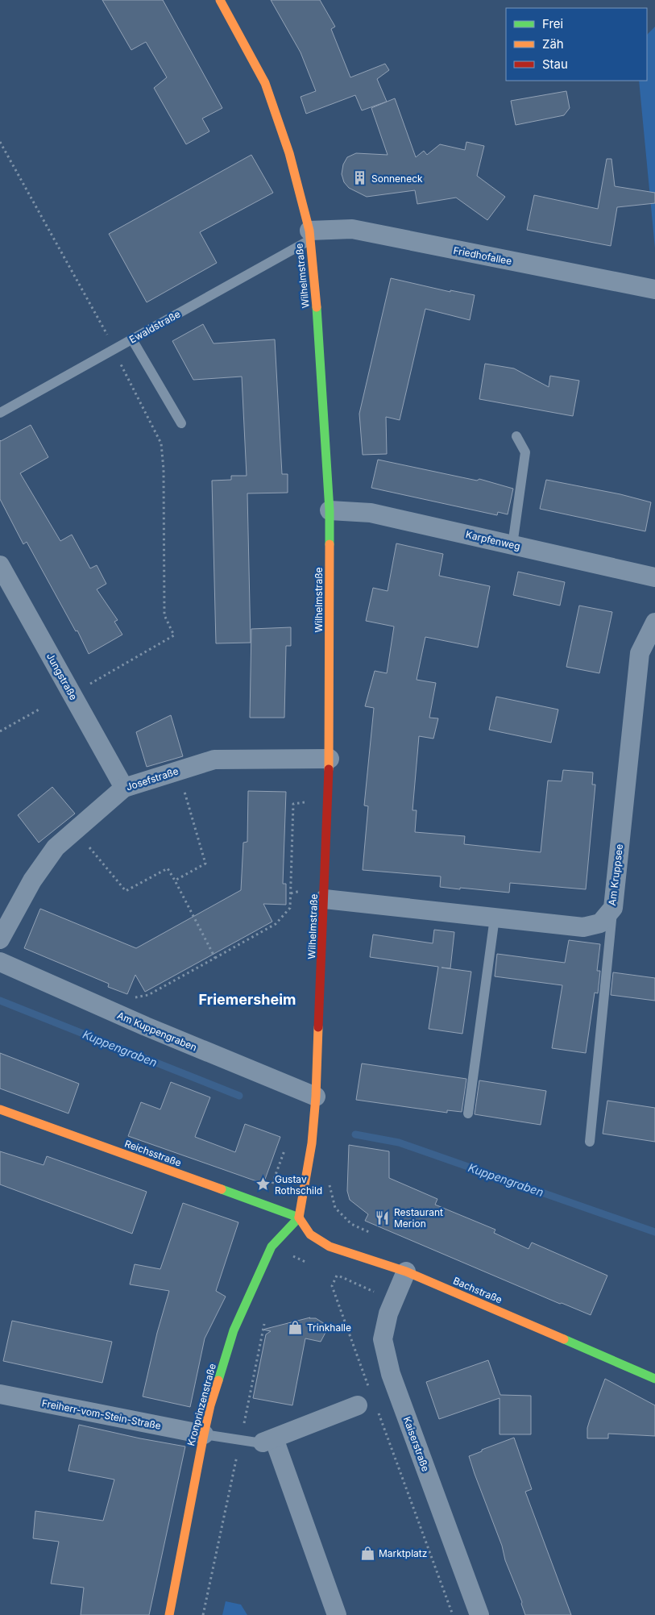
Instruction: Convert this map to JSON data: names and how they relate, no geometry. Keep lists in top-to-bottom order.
{
  "streets": {
    "street": [
      "Friedhofallee",
      "Wilhelmstraße",
      "Karpfenweg",
      "Jungstraße",
      "Josefstraße",
      "Am Kruppsee",
      "Am Kuppengraben",
      "Reichsstraße",
      "Bachstraße",
      "Kronprinzenstraße",
      "Freiherr-vom-Stein-Straße",
      "Kaiserstraße"
    ],
    "lane": ["Ewaldstraße"]
  },
  "crossings": [
    ["Friedhofallee", "Wilhelmstraße"],
    ["Friedhofallee", "Ewaldstraße"],
    ["Wilhelmstraße", "Ewaldstraße"],
    ["Wilhelmstraße", "Karpfenweg"],
    ["Wilhelmstraße", "Josefstraße"],
    ["Wilhelmstraße", "Am Kruppsee"],
    ["Wilhelmstraße", "Am Kuppengraben"],
    ["Wilhelmstraße", "Reichsstraße"],
    ["Wilhelmstraße", "Bachstraße"],
    ["Wilhelmstraße", "Kronprinzenstraße"],
    ["Jungstraße", "Josefstraße"],
    ["Reichsstraße", "Bachstraße"],
    ["Reichsstraße", "Kronprinzenstraße"],
    ["Bachstraße", "Kronprinzenstraße"],
    ["Bachstraße", "Kaiserstraße"],
    ["Kronprinzenstraße", "Freiherr-vom-Stein-Straße"]
  ],
  "districts": ["Friemersheim"],
  "water": ["Kuppengraben"],
  "places": {
    "building": ["Sonneneck"],
    "place": ["Gustav Rothschild"],
    "restaurant": ["Restaurant Merion"],
    "shop": ["Trinkhalle", "Marktplatz"]
  },
  "legend": ["Frei", "Zäh", "Stau"]
}
